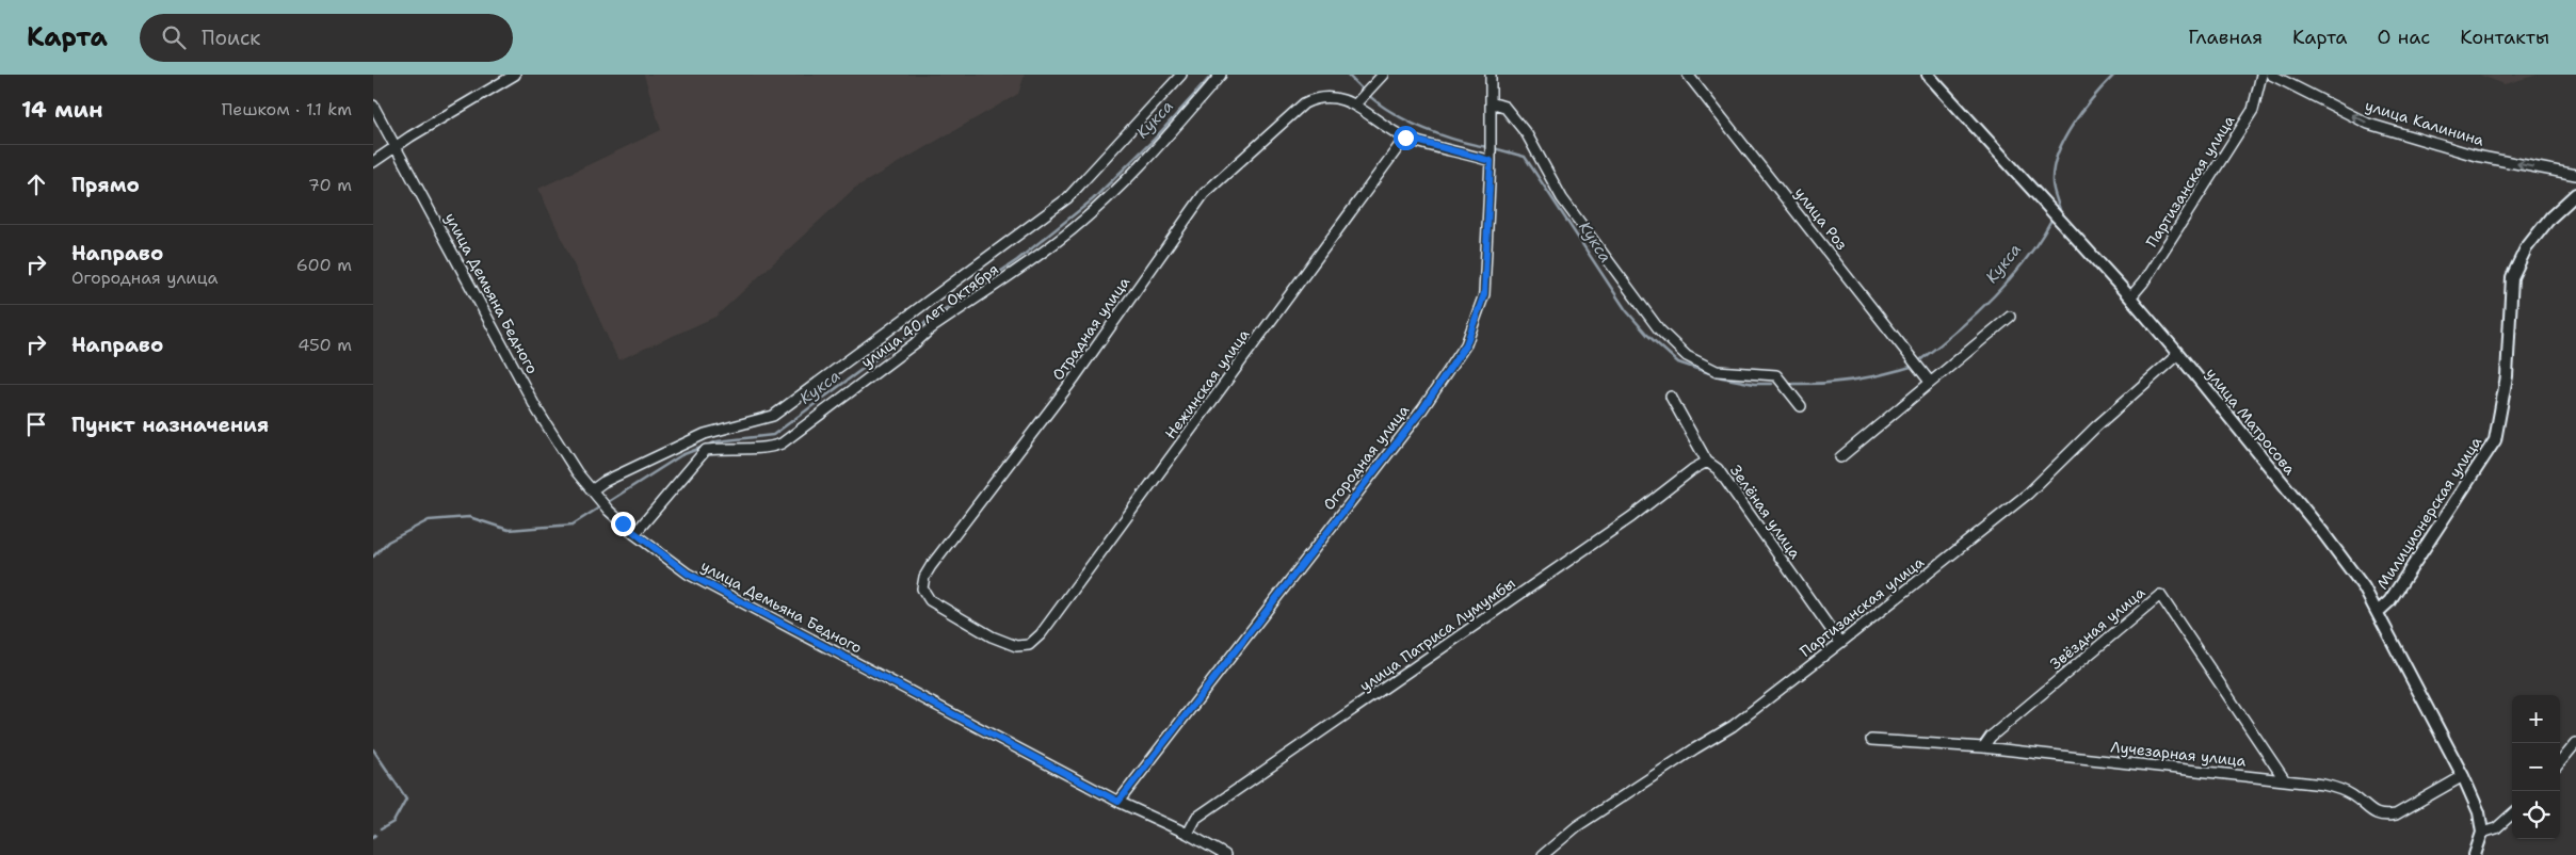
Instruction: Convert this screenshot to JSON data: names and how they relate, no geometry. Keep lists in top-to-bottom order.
{
  "streets": {
    "street": [
      "улица Калинина",
      "Партизанская улица",
      "улица Роз",
      "улица Демьяна Бедного",
      "улица 40 лет Октября",
      "Отрадная улица",
      "Нежинская улица",
      "улица Матросова",
      "Огородная улица",
      "Зелёная улица",
      "Милиционерская улица",
      "Звёздная улица",
      "улица Патриса Лумумбы",
      "Лучезарная улица"
    ]
  },
  "crossings": [
    ["Партизанская улица", "улица Матросова"],
    ["Партизанская улица", "Зелёная улица"],
    ["улица Демьяна Бедного", "улица 40 лет Октября"],
    ["улица Демьяна Бедного", "Огородная улица"],
    ["улица Демьяна Бедного", "улица Патриса Лумумбы"],
    ["Отрадная улица", "Нежинская улица"],
    ["улица Матросова", "Милиционерская улица"],
    ["улица Матросова", "Лучезарная улица"],
    ["Зелёная улица", "улица Патриса Лумумбы"],
    ["Звёздная улица", "Лучезарная улица"]
  ],
  "one_way": ["улица Калинина"],
  "water": ["Кукса"],
  "page": {
    "header": "Карта",
    "search": "Поиск",
    "nav": [
      "Главная",
      "Карта",
      "О нас",
      "Контакты"
    ],
    "heading": ["14 мин", "Пешком · 1.1 km"],
    "list": [
      ["Прямо", "70 m"],
      ["Направо", "Огородная улица", "600 m"],
      ["Направо", "450 m"],
      "Пункт назначения"
    ],
    "map_buttons": ["+", "−"]
  }
}
